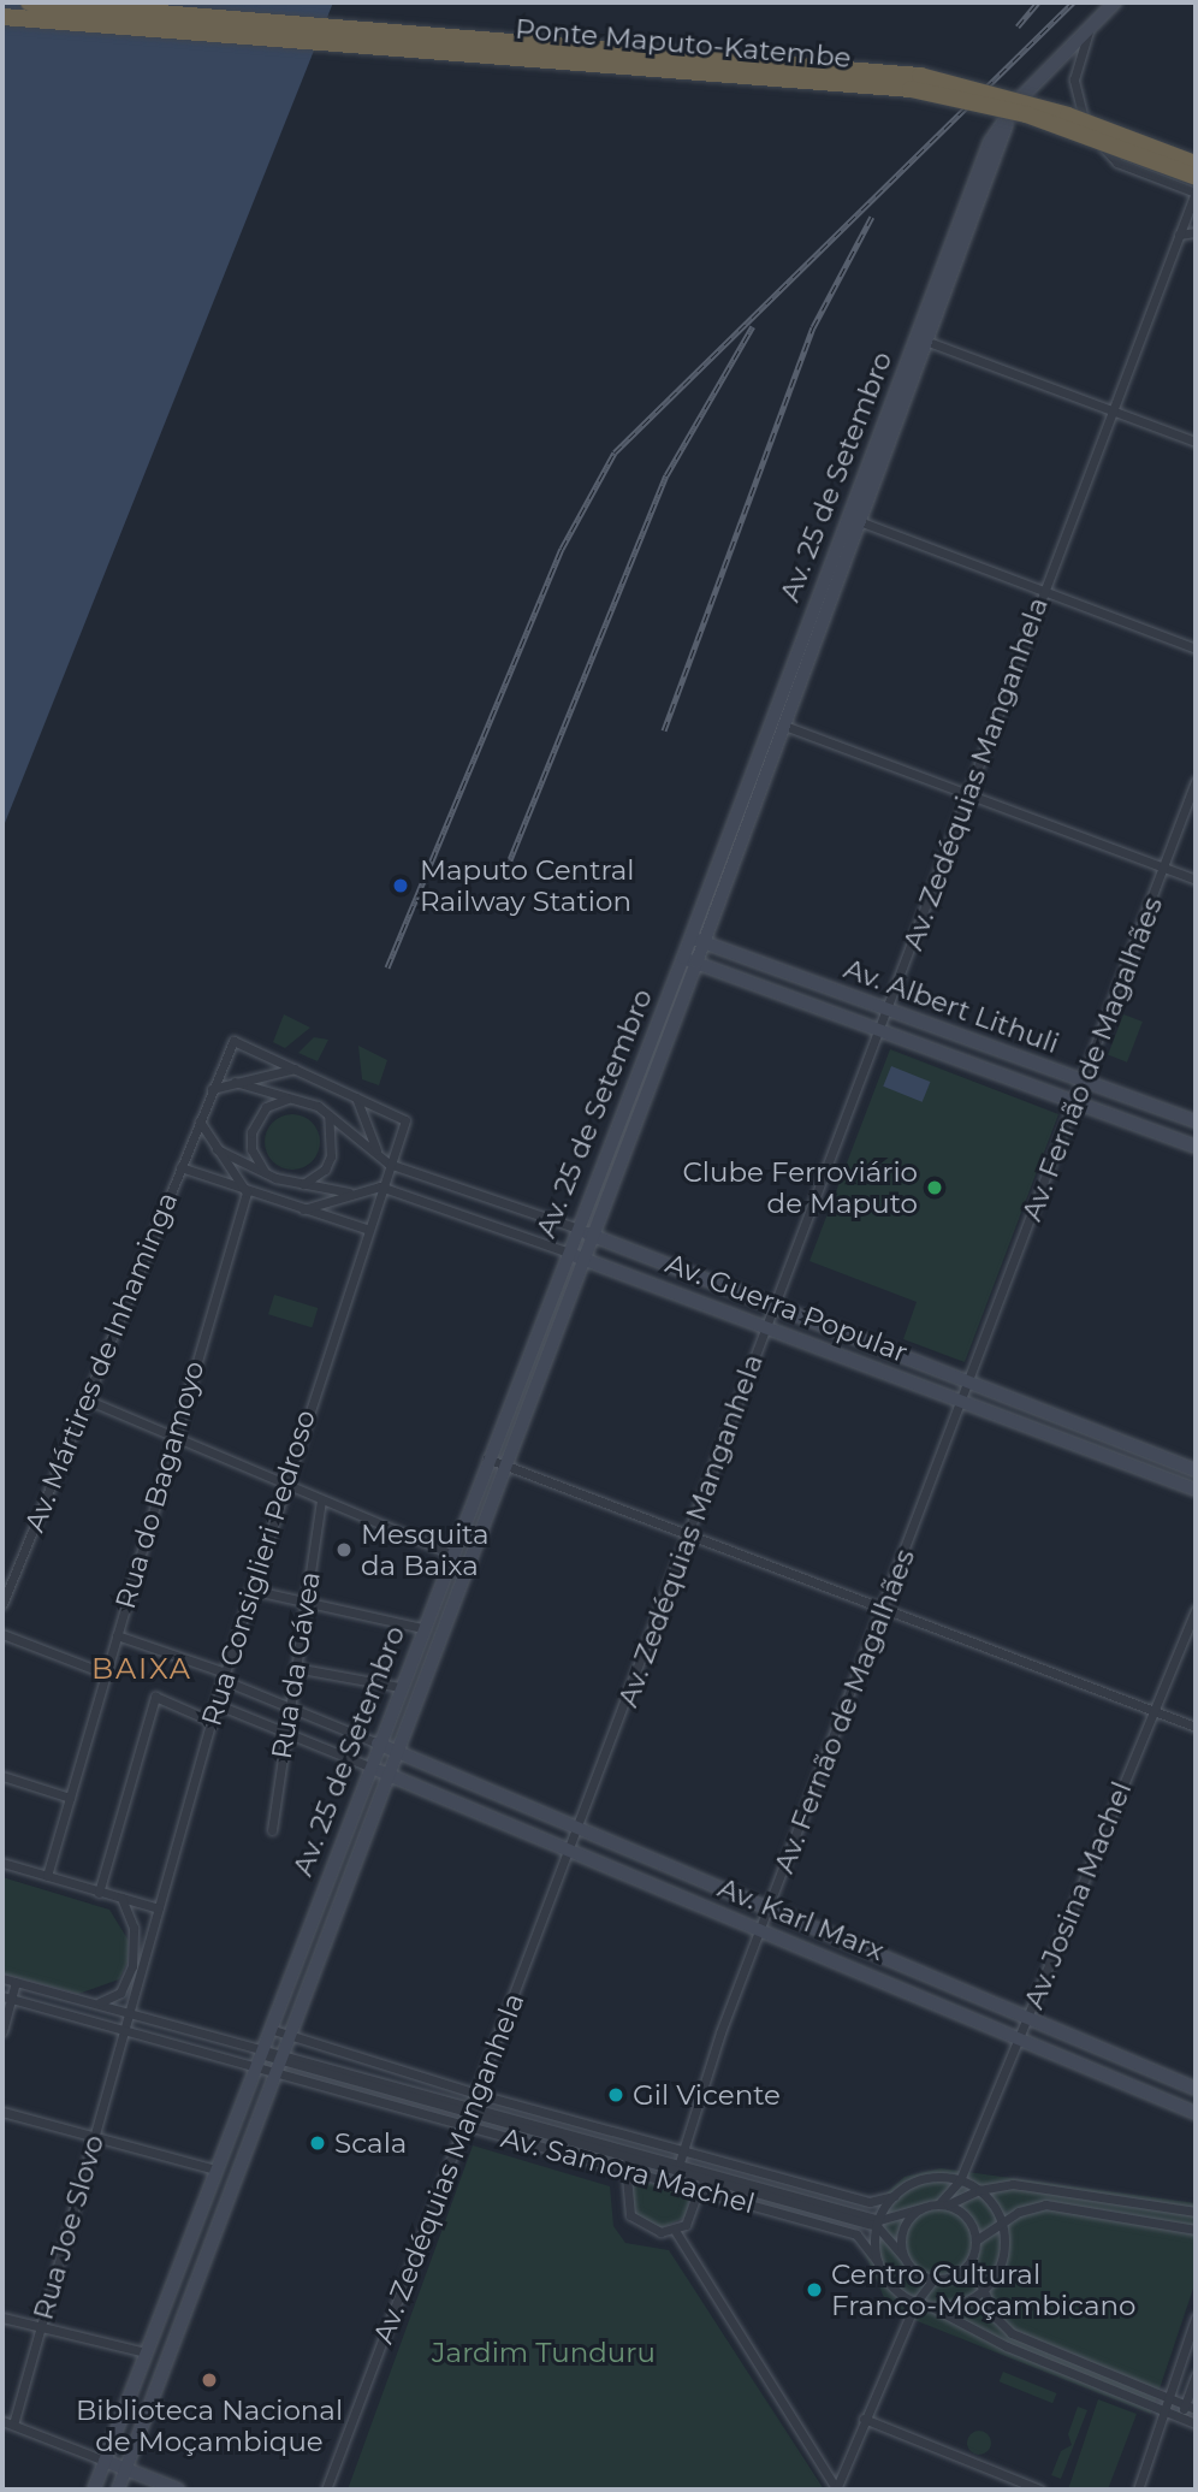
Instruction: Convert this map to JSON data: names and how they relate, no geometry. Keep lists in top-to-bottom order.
{
  "streets": {
    "highway": ["Ponte Maputo-Katembe"],
    "main road": [
      "Av. 25 de Setembro",
      "Av. Albert Lithuli",
      "Av. Guerra Popular",
      "Av. Karl Marx"
    ],
    "street": [
      "Av. Zedéquias Manganhela",
      "Av. Fernão de Magalhães",
      "Av. Mártires de Inhaminga",
      "Rua do Bagamoyo",
      "Rua Consiglieri Pedroso",
      "Rua da Gávea",
      "Av. Josina Machel",
      "Av. Samora Machel",
      "Rua Joe Slovo"
    ]
  },
  "crossings": [
    ["Av. 25 de Setembro", "Av. Albert Lithuli"],
    ["Av. 25 de Setembro", "Av. Guerra Popular"],
    ["Av. 25 de Setembro", "Av. Karl Marx"],
    ["Av. 25 de Setembro", "Av. Samora Machel"],
    ["Av. Zedéquias Manganhela", "Av. Albert Lithuli"],
    ["Av. Zedéquias Manganhela", "Av. Guerra Popular"],
    ["Av. Zedéquias Manganhela", "Av. Karl Marx"],
    ["Av. Zedéquias Manganhela", "Av. Samora Machel"],
    ["Av. Albert Lithuli", "Av. Fernão de Magalhães"],
    ["Av. Fernão de Magalhães", "Av. Guerra Popular"],
    ["Av. Fernão de Magalhães", "Av. Karl Marx"],
    ["Av. Fernão de Magalhães", "Av. Samora Machel"],
    ["Av. Guerra Popular", "Rua Consiglieri Pedroso"],
    ["Rua Consiglieri Pedroso", "Av. Samora Machel"],
    ["Rua Consiglieri Pedroso", "Rua Joe Slovo"],
    ["Av. Josina Machel", "Av. Karl Marx"],
    ["Av. Samora Machel", "Rua Joe Slovo"]
  ],
  "districts": ["BAIXA"],
  "parks": ["Jardim Tunduru"],
  "places": [
    "Maputo Central Railway Station",
    "Clube Ferroviário de Maputo",
    "Mesquita da Baixa",
    "Gil Vicente",
    "Scala",
    "Centro Cultural Franco-Moçambicano",
    "Biblioteca Nacional de Moçambique"
  ]
}
